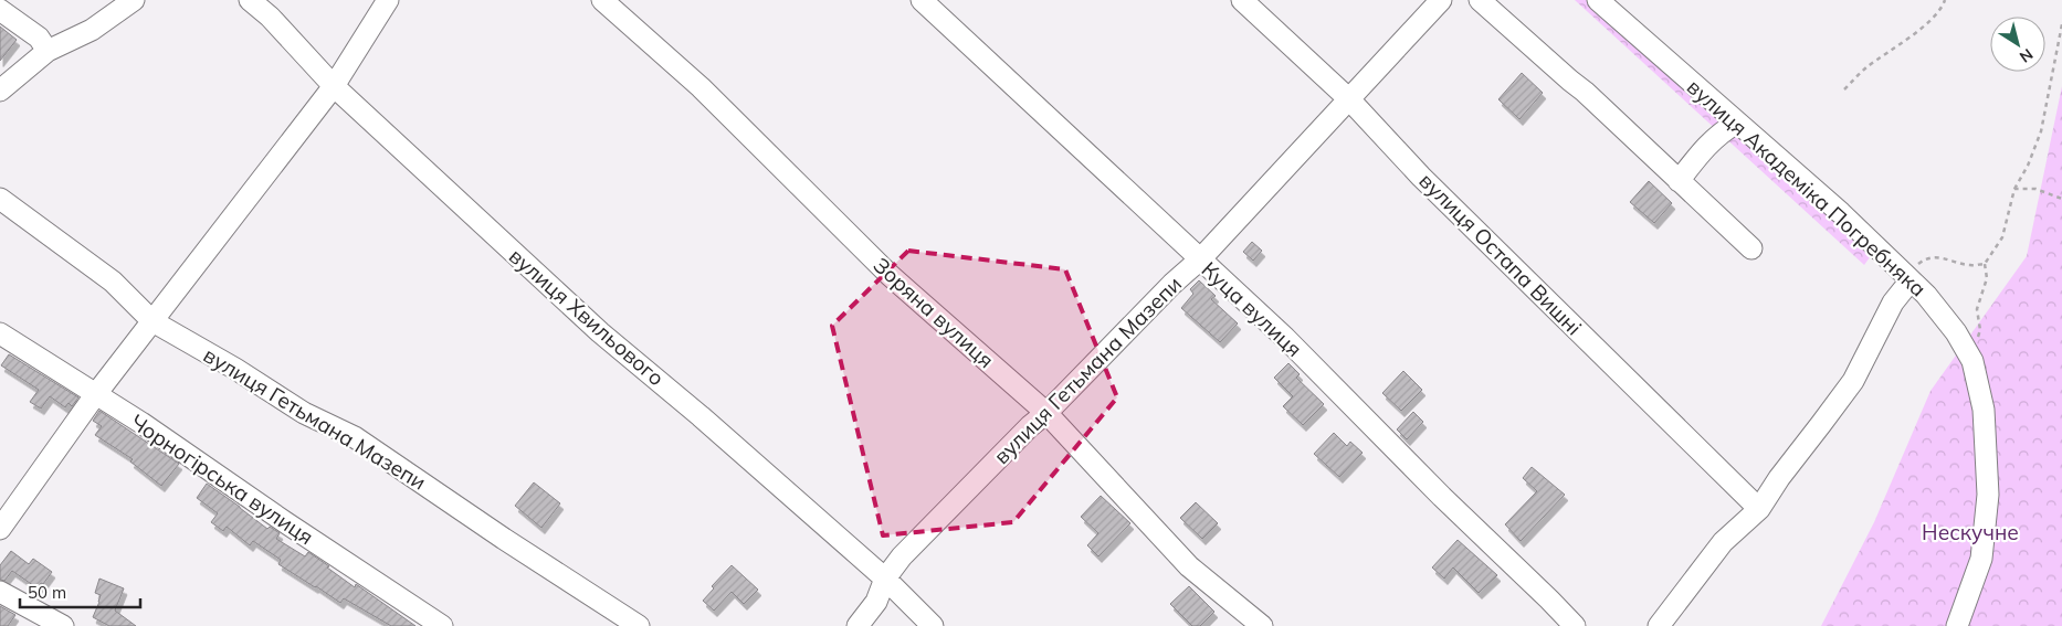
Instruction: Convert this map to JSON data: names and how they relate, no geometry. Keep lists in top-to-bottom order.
{
  "streets": {
    "street": [
      "вулиця Академіка Погребняка",
      "вулиця Остапа Вишні",
      "Куца вулиця",
      "Зоряна вулиця",
      "вулиця Хвильового",
      "вулиця Гетьмана Мазепи",
      "Чорногірська вулиця"
    ]
  },
  "crossings": [
    ["вулиця Остапа Вишні", "вулиця Гетьмана Мазепи"],
    ["Куца вулиця", "вулиця Гетьмана Мазепи"],
    ["Зоряна вулиця", "вулиця Гетьмана Мазепи"],
    ["вулиця Хвильового", "вулиця Гетьмана Мазепи"]
  ],
  "parks": ["Нескучне"],
  "scale_bar": "50 m",
  "north": "bottom right"
}
